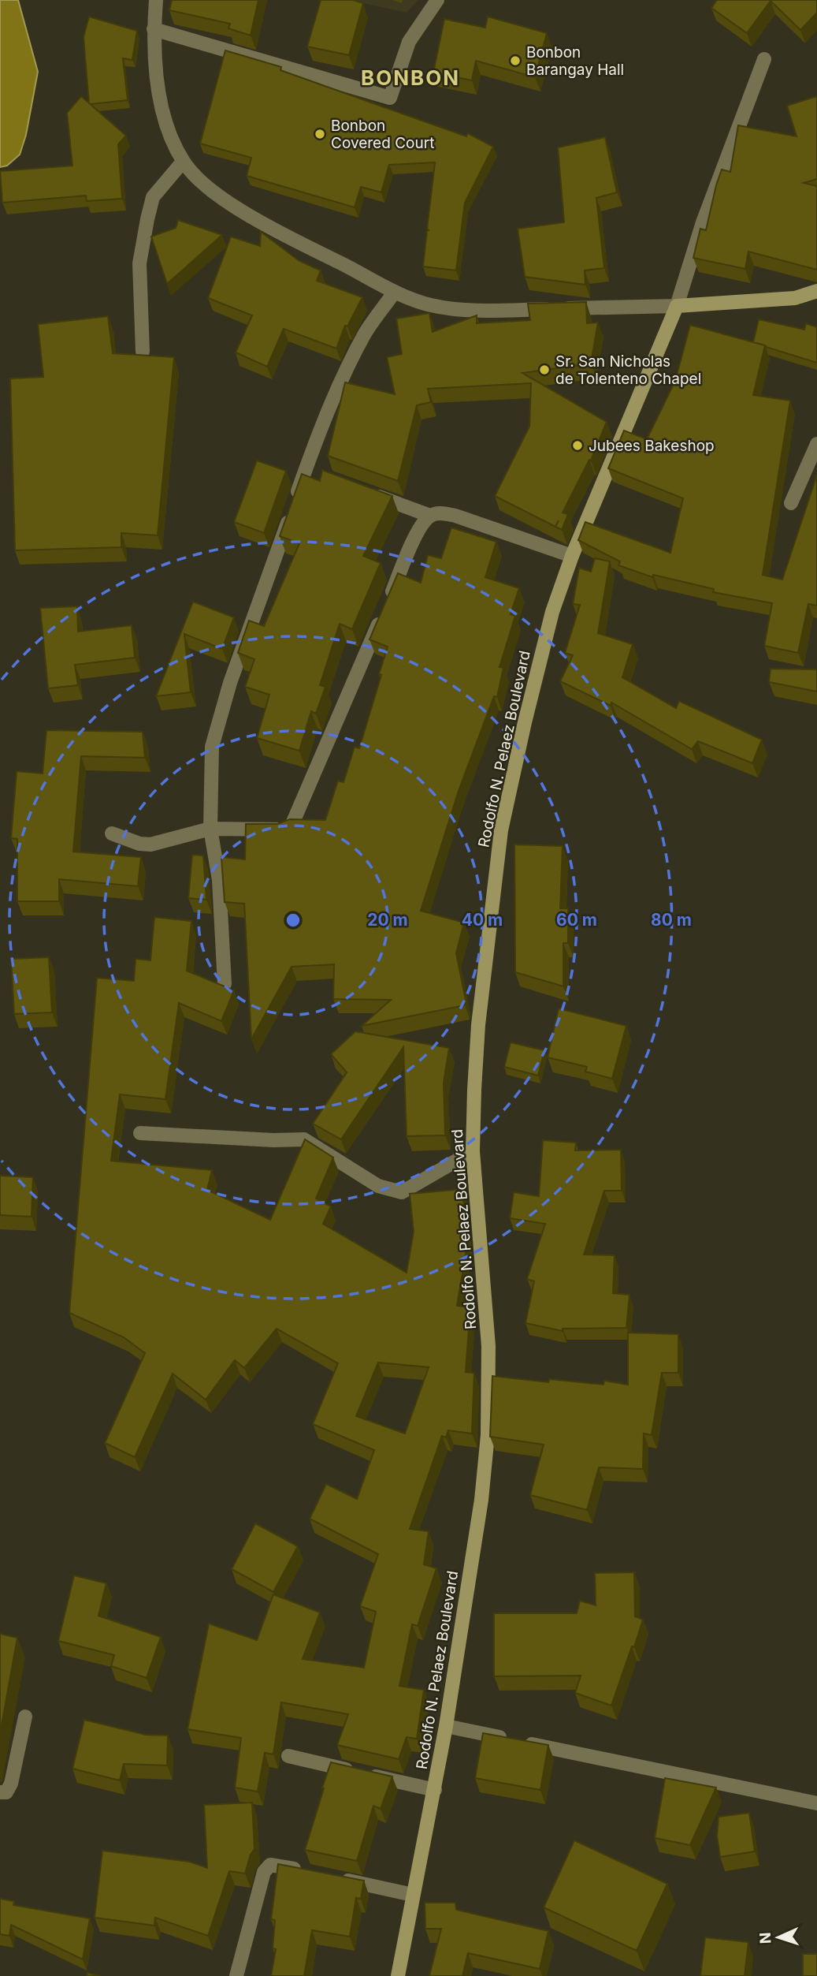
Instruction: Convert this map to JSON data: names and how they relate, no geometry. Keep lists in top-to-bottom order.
{
  "streets": {
    "street": ["Rodolfo N. Pelaez Boulevard"]
  },
  "districts": ["BONBON"],
  "places": [
    "Bonbon Barangay Hall",
    "Bonbon Covered Court",
    "Sr. San Nicholas de Tolenteno Chapel",
    "Jubees Bakeshop"
  ],
  "north": "left",
  "rings": [
    "20 m",
    "40 m",
    "60 m",
    "80 m"
  ]
}
